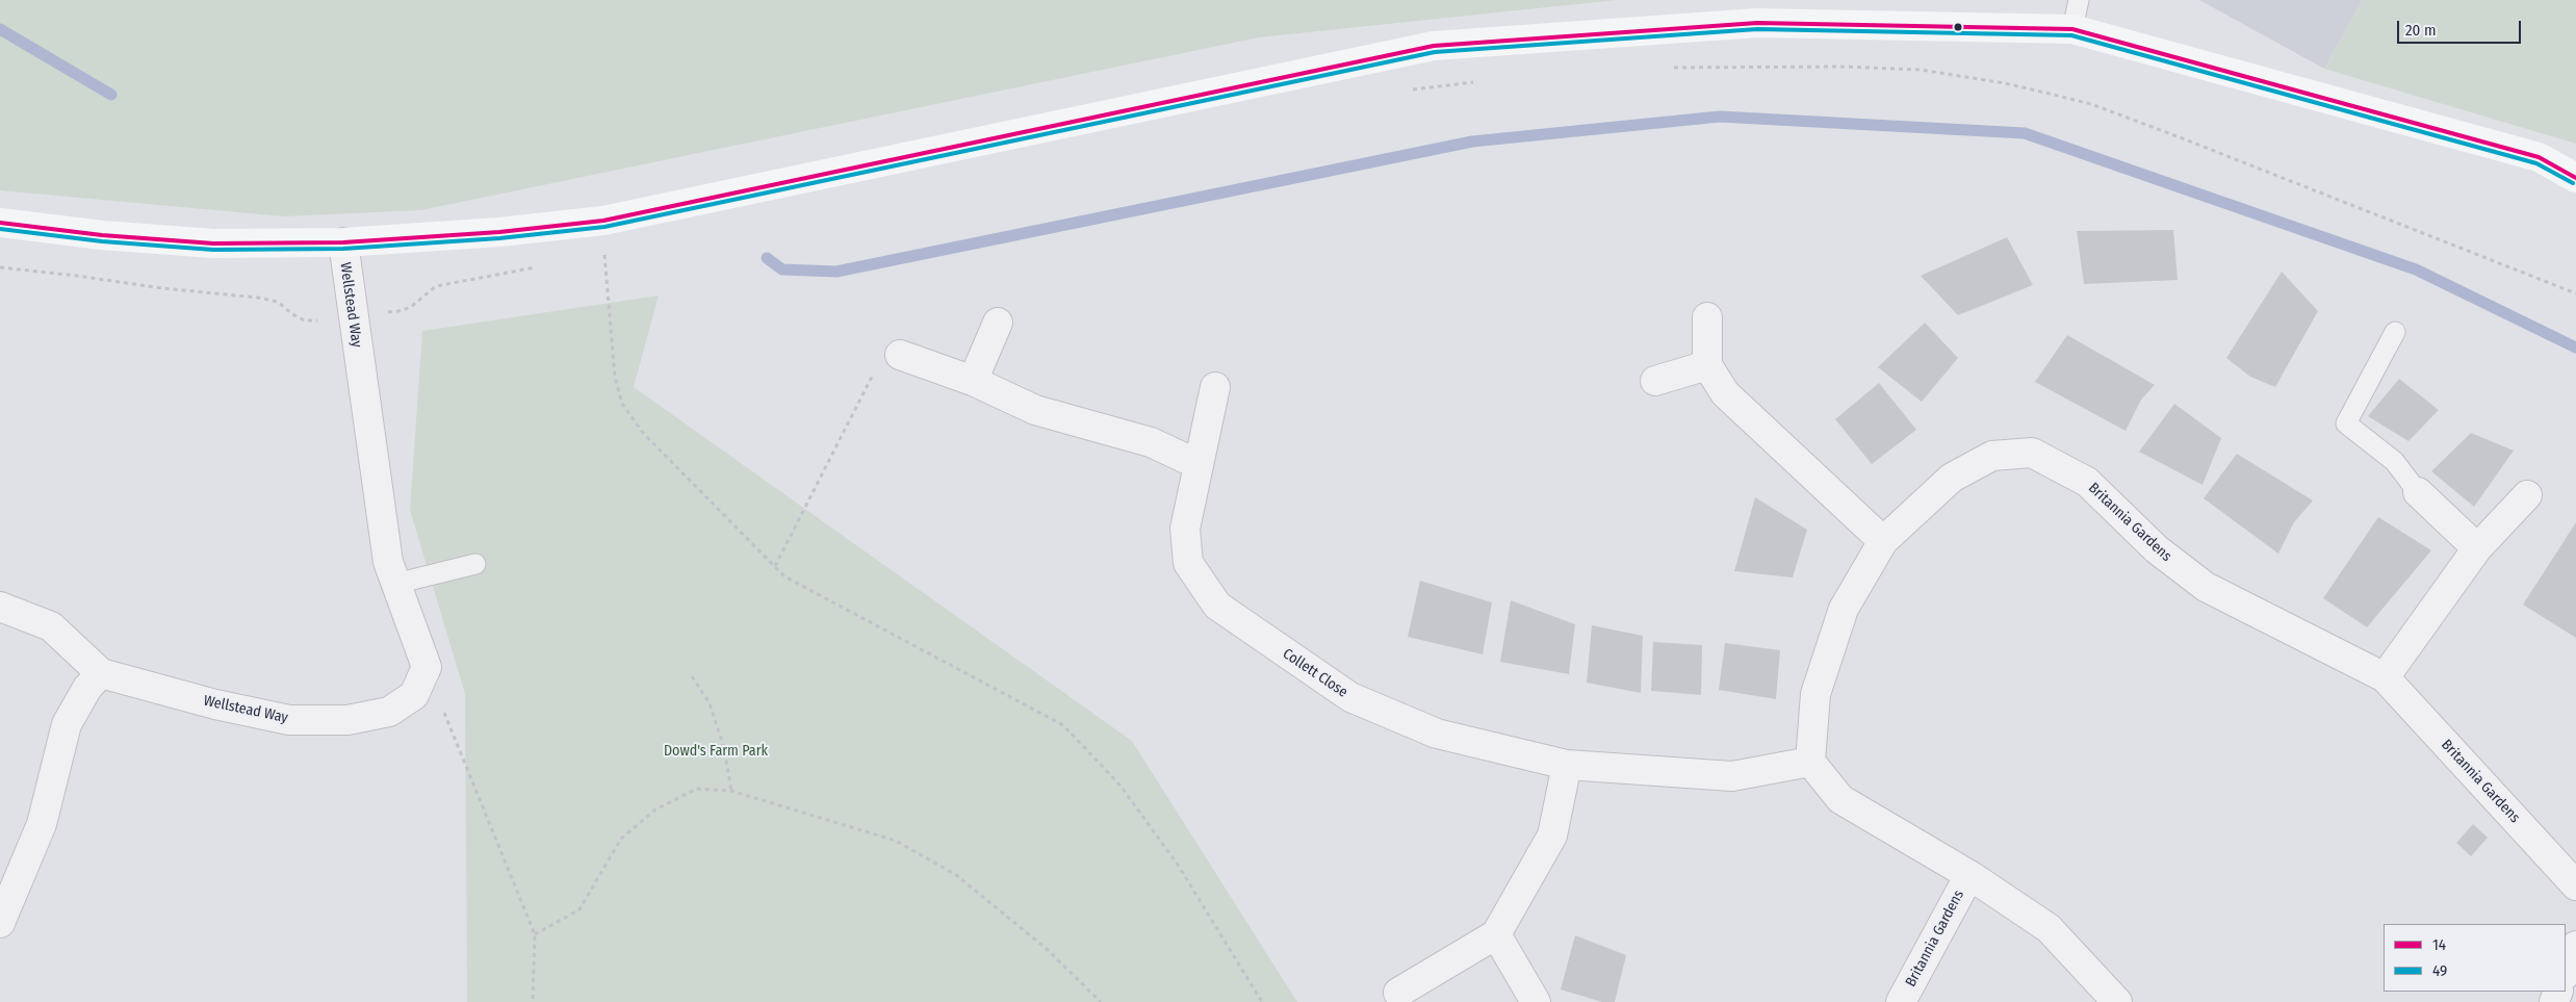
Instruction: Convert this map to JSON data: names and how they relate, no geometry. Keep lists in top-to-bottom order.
{
  "streets": {
    "street": ["Wellstead Way", "Britannia Gardens", "Collett Close"]
  },
  "crossings": [
    ["Britannia Gardens", "Collett Close"]
  ],
  "parks": ["Dowd's Farm Park"],
  "lines": ["transit line 14", "transit line 49"],
  "legend": ["14", "49"],
  "scale_bar": "20 m"
}
